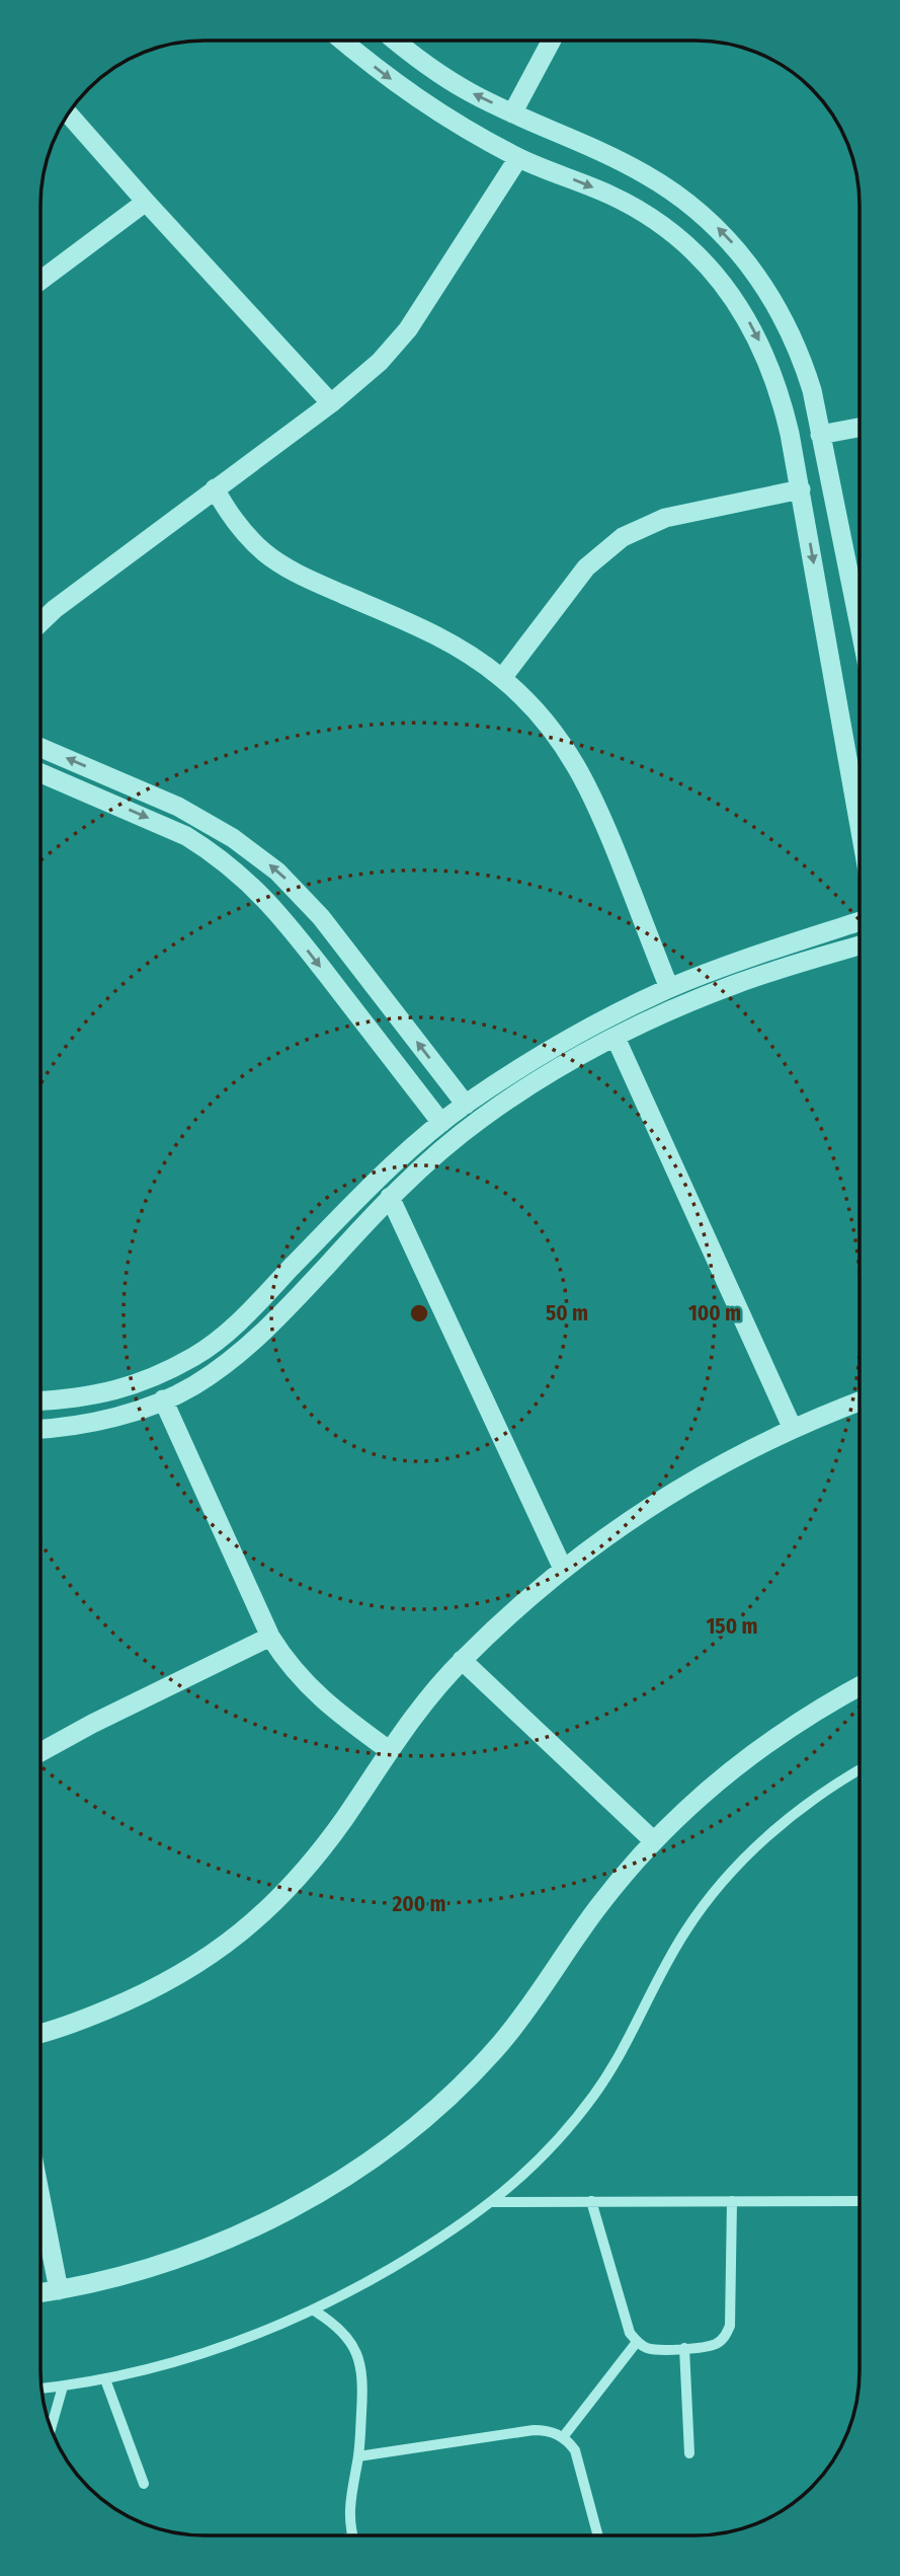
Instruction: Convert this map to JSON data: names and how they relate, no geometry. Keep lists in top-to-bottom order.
{
  "rings": [
    "50 m",
    "100 m",
    "150 m",
    "200 m"
  ]
}
